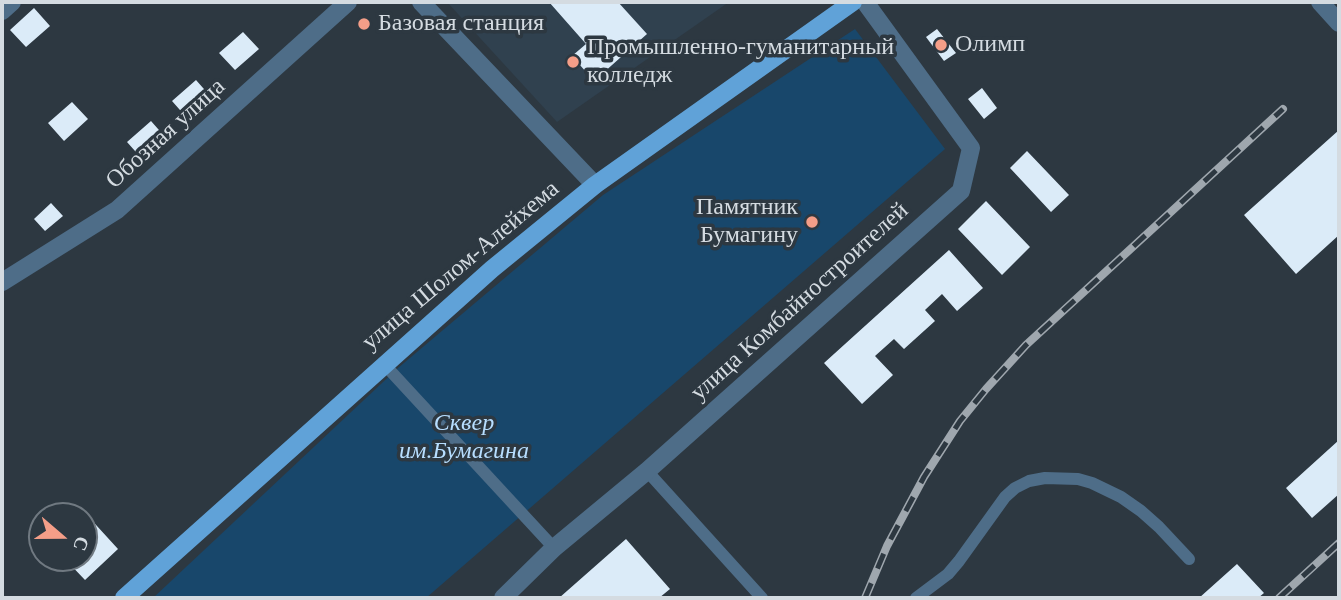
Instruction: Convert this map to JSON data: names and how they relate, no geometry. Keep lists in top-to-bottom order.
{
  "streets": {
    "main road": ["улица Шолом-Алейхема"],
    "street": ["Обозная улица", "улица Комбайностроителей"]
  },
  "parks": ["Сквер им.Бумагина"],
  "places": [
    "Базовая станция",
    "Олимп",
    "Промышленно-гуманитарный колледж",
    "Памятник Бумагину"
  ],
  "north": "right"
}
